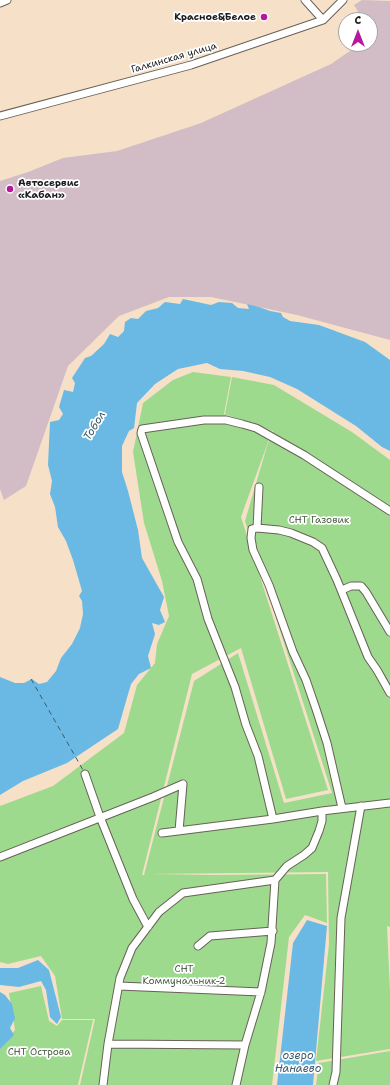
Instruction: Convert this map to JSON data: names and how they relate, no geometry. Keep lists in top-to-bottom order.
{
  "streets": {
    "street": ["Галкинская улица"]
  },
  "water": ["Тобол", "озеро Нанаево"],
  "parks": ["СНТ Газовик", "СНТ Коммунальник-2", "СНТ Острова"],
  "places": ["Красное&Белое", "Автосервис «Кабан»"],
  "north": "top"
}
